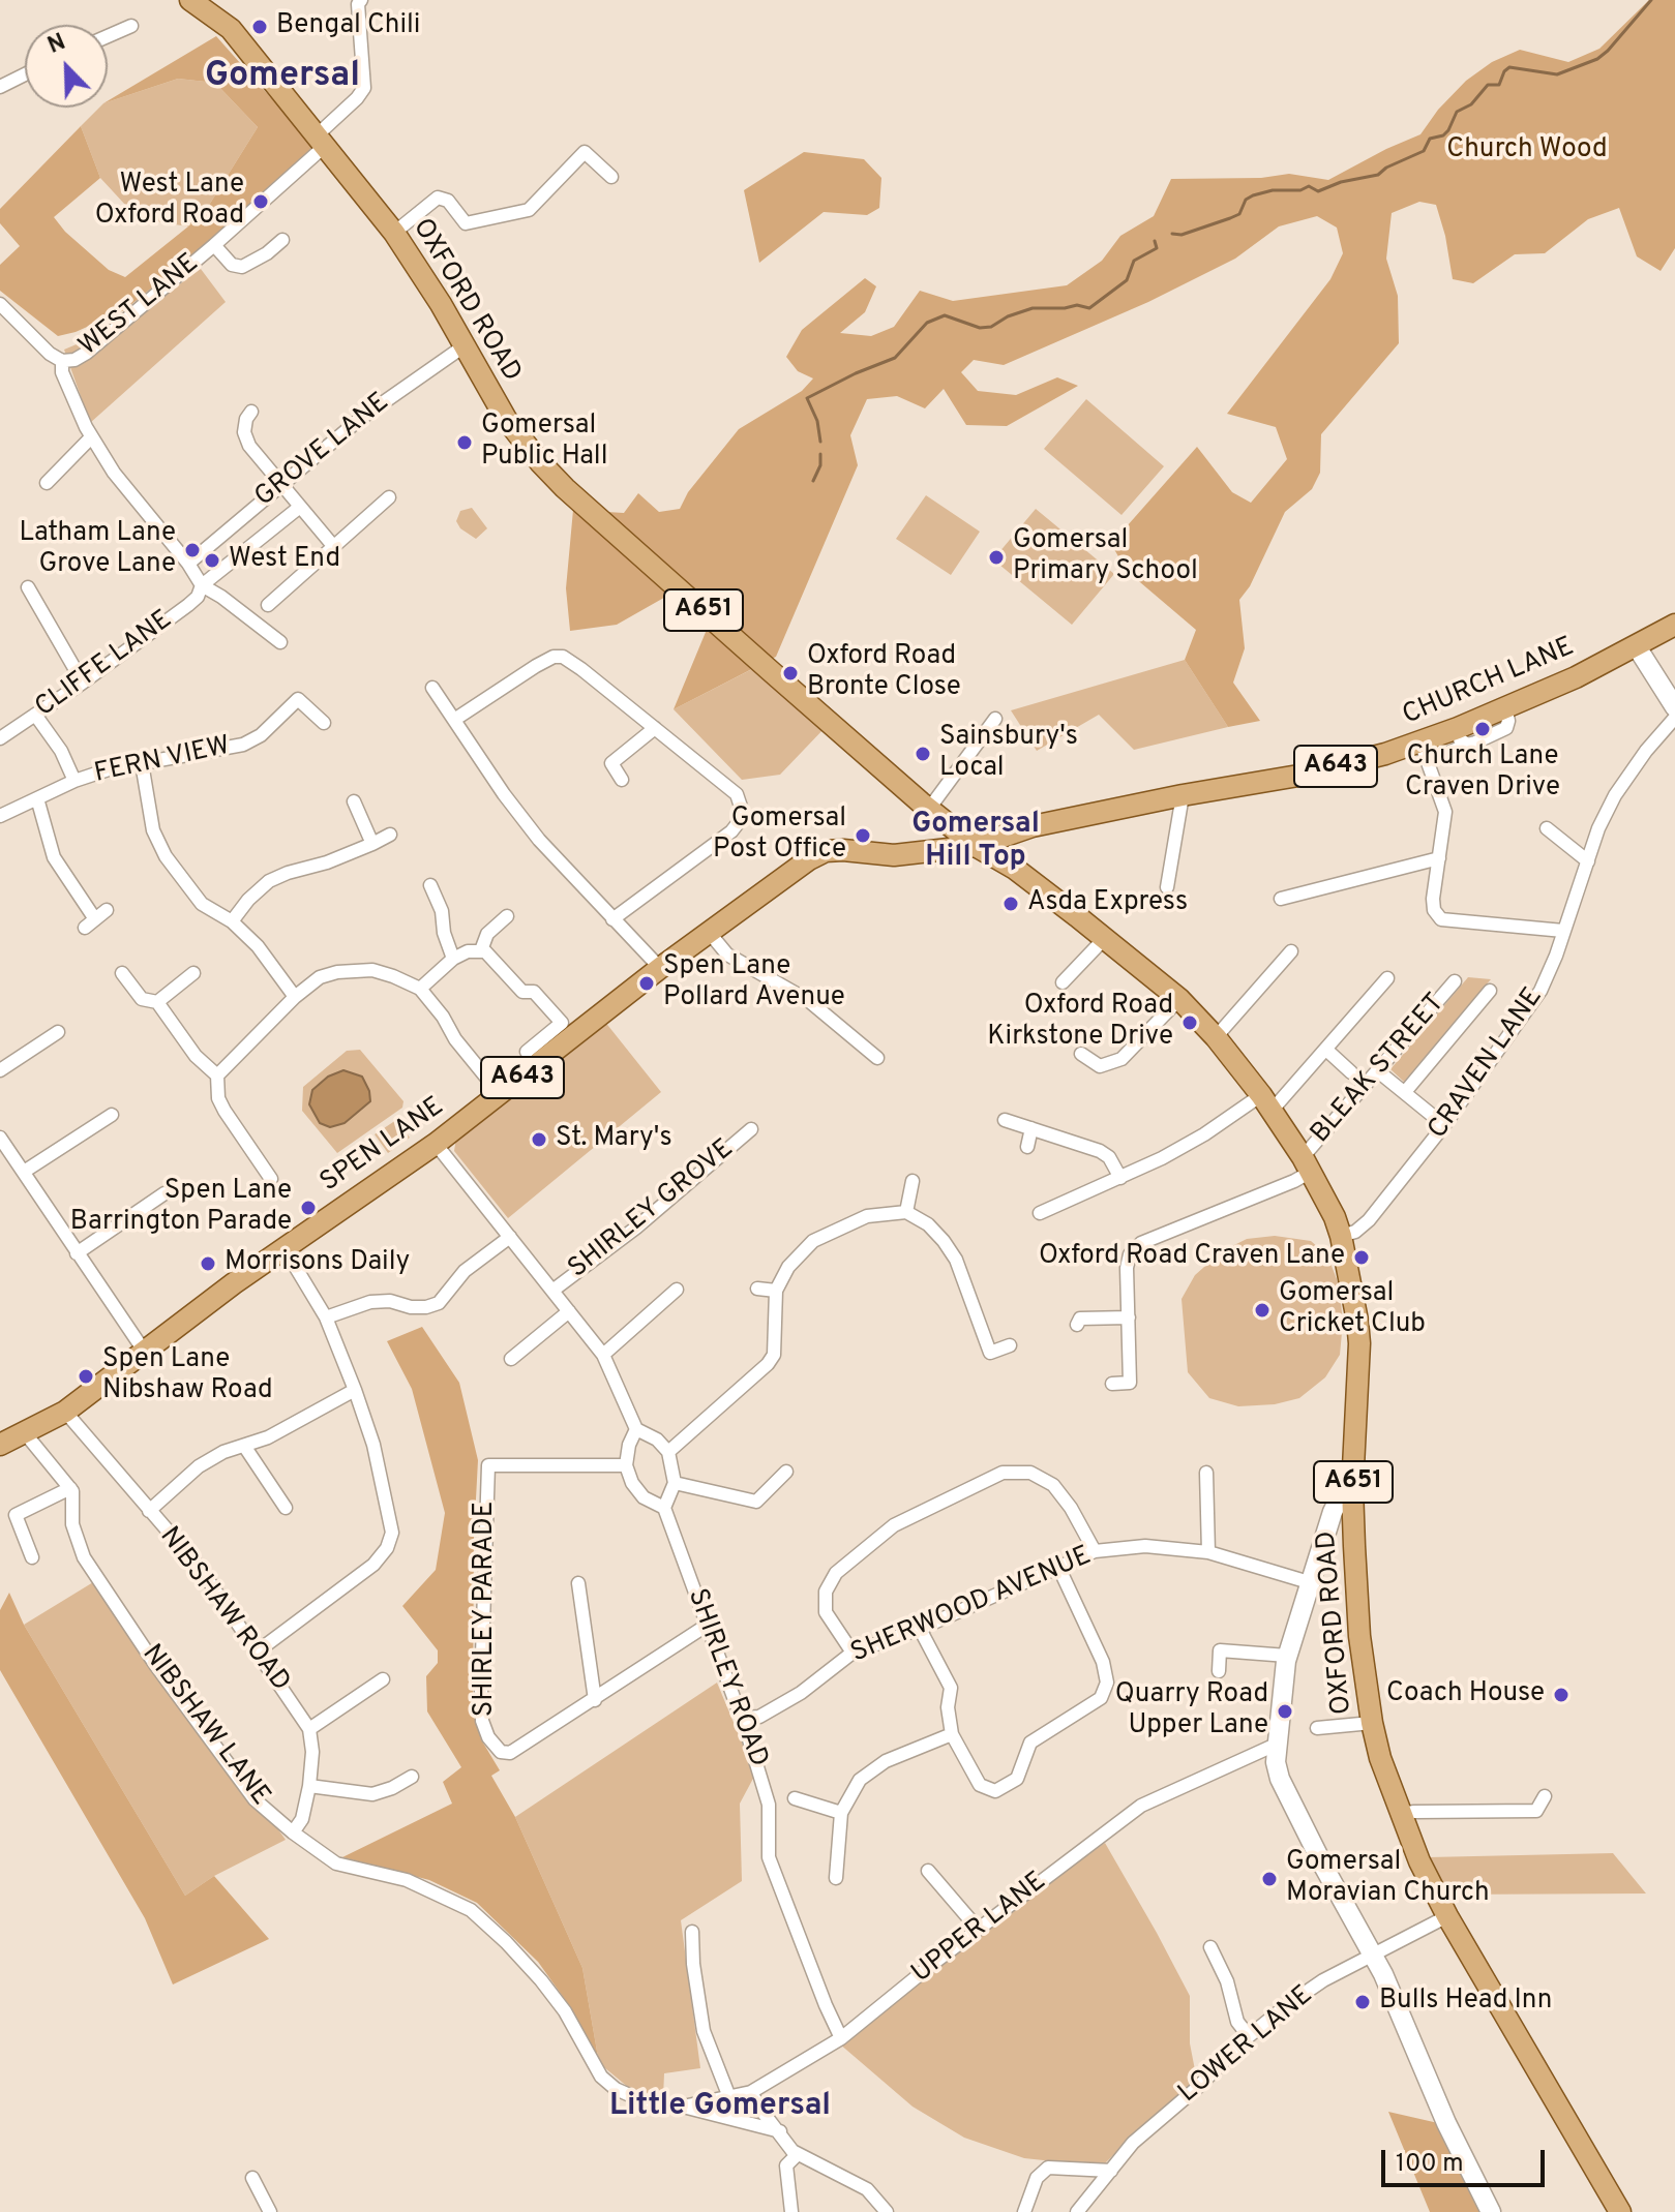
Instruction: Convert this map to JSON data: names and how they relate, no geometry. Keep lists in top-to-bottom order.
{
  "streets": {
    "main road": [
      "OXFORD ROAD",
      "A651",
      "CHURCH LANE",
      "A643",
      "SPEN LANE"
    ],
    "street": [
      "WEST LANE",
      "GROVE LANE",
      "CLIFFE LANE",
      "FERN VIEW",
      "CRAVEN LANE",
      "BLEAK STREET",
      "SHIRLEY GROVE",
      "SHERWOOD AVENUE",
      "SHIRLEY PARADE",
      "NIBSHAW ROAD",
      "SHIRLEY ROAD",
      "NIBSHAW LANE",
      "UPPER LANE",
      "LOWER LANE"
    ]
  },
  "crossings": [
    ["OXFORD ROAD", "WEST LANE"],
    ["OXFORD ROAD", "GROVE LANE"],
    ["OXFORD ROAD", "CHURCH LANE"],
    ["OXFORD ROAD", "CRAVEN LANE"],
    ["OXFORD ROAD", "BLEAK STREET"],
    ["OXFORD ROAD", "SPEN LANE"],
    ["OXFORD ROAD", "LOWER LANE"],
    ["CLIFFE LANE", "FERN VIEW"],
    ["CHURCH LANE", "SPEN LANE"],
    ["SPEN LANE", "NIBSHAW ROAD"],
    ["SHERWOOD AVENUE", "SHIRLEY ROAD"],
    ["SHIRLEY PARADE", "SHIRLEY ROAD"],
    ["SHIRLEY ROAD", "UPPER LANE"],
    ["NIBSHAW LANE", "UPPER LANE"]
  ],
  "districts": ["Gomersal", "Gomersal Hill Top", "Little Gomersal"],
  "parks": ["Church Wood"],
  "places": [
    "Bengal Chili",
    "West Lane Oxford Road",
    "Gomersal Public Hall",
    "Latham Lane Grove Lane",
    "Gomersal Primary School",
    "West End",
    "Oxford Road Bronte Close",
    "Church Lane Craven Drive",
    "Sainsbury's Local",
    "Gomersal Post Office",
    "Asda Express",
    "Spen Lane Pollard Avenue",
    "Oxford Road Kirkstone Drive",
    "St. Mary's",
    "Spen Lane Barrington Parade",
    "Oxford Road Craven Lane",
    "Morrisons Daily",
    "Gomersal Cricket Club",
    "Spen Lane Nibshaw Road",
    "Coach House",
    "Quarry Road Upper Lane",
    "Gomersal Moravian Church",
    "Bulls Head Inn"
  ],
  "scale_bar": "100 m",
  "north": "top left"
}
